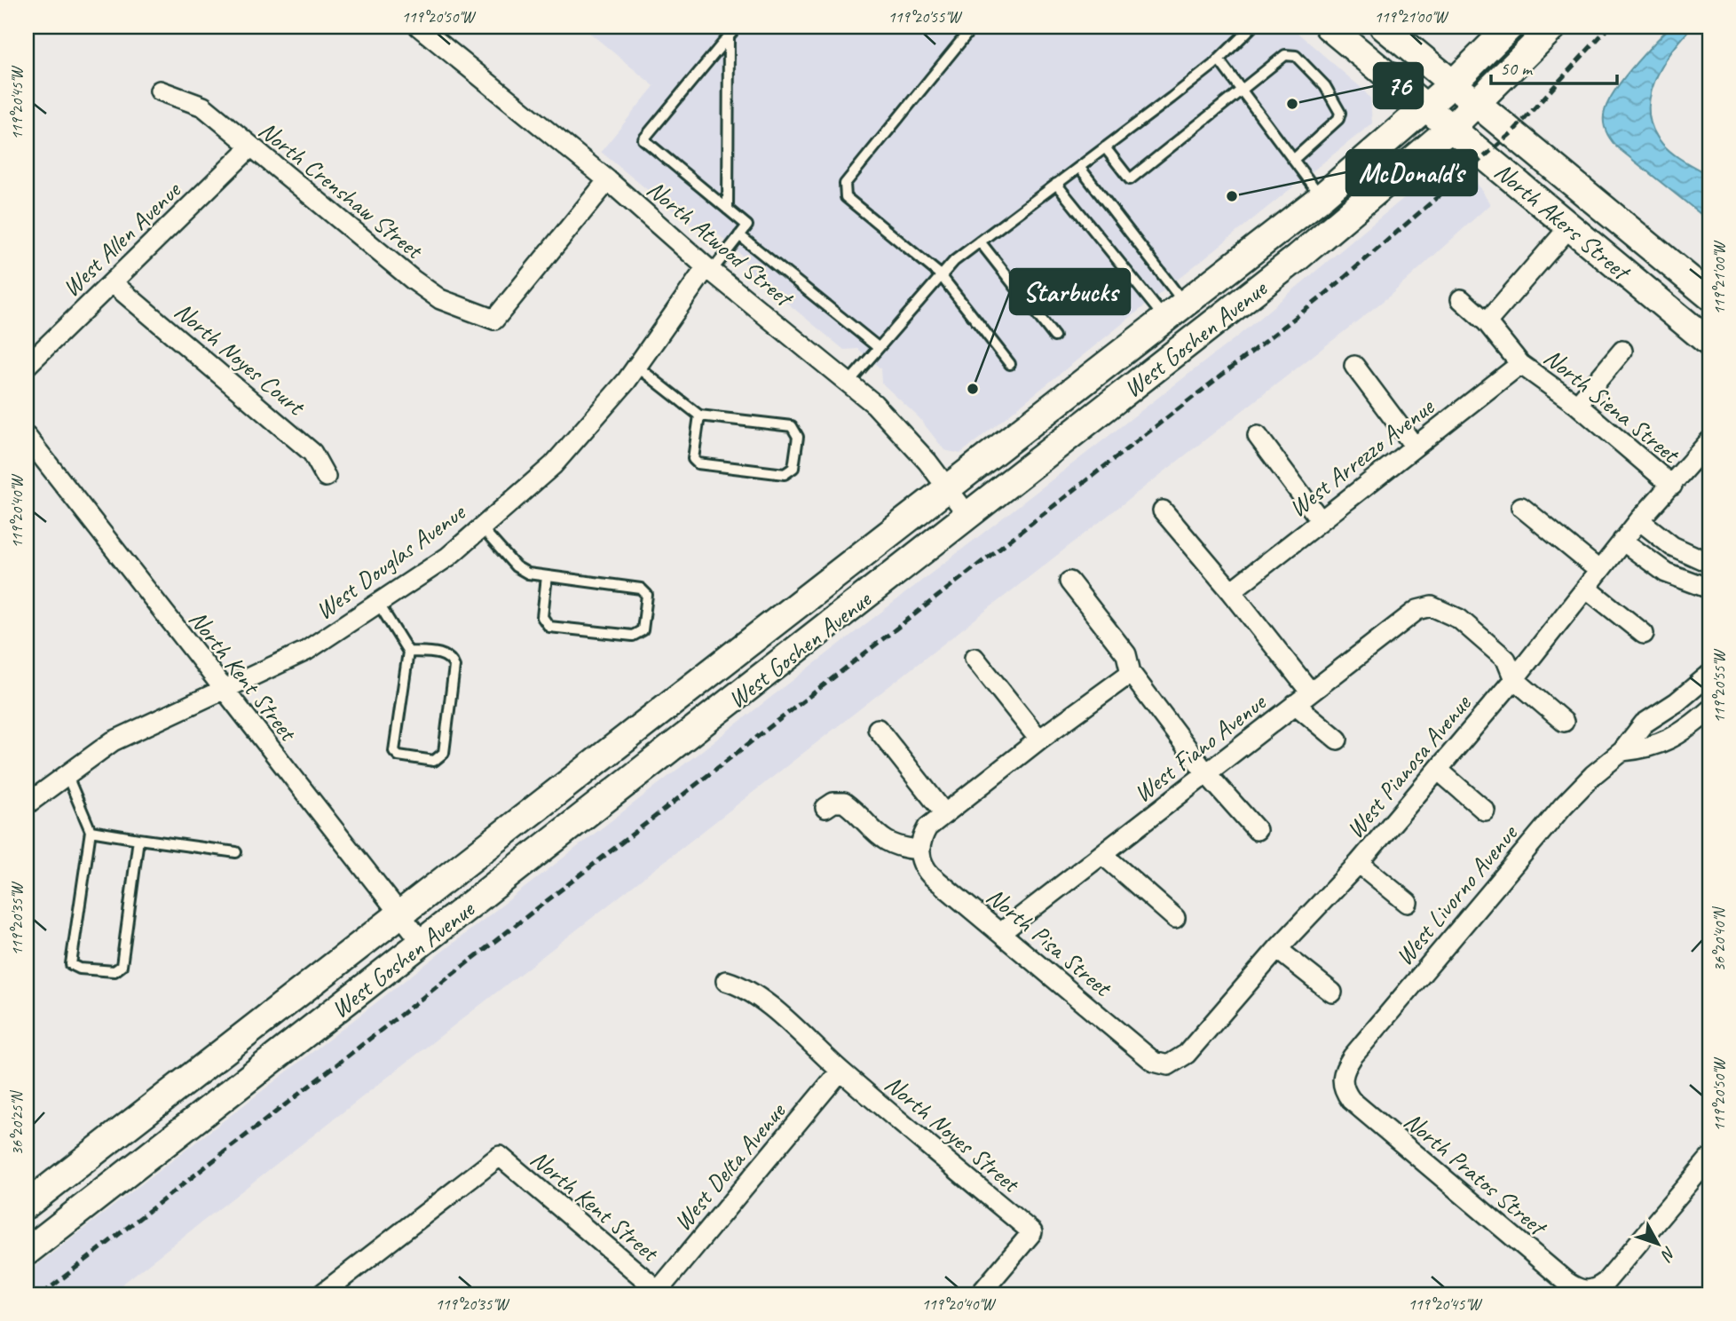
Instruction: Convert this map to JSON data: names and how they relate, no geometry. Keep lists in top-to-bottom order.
{
  "streets": {
    "main road": ["North Akers Street", "West Goshen Avenue"],
    "street": [
      "North Crenshaw Street",
      "West Allen Avenue",
      "North Atwood Street",
      "North Noyes Court",
      "North Siena Street",
      "West Arrezzo Avenue",
      "West Douglas Avenue",
      "North Kent Street",
      "West Fiano Avenue",
      "West Pianosa Avenue",
      "West Livorno Avenue",
      "North Pisa Street",
      "North Noyes Street",
      "West Delta Avenue",
      "North Pratos Street"
    ]
  },
  "crossings": [
    ["North Crenshaw Street", "West Allen Avenue"],
    ["North Crenshaw Street", "North Atwood Street"],
    ["North Akers Street", "West Goshen Avenue"],
    ["West Allen Avenue", "North Noyes Court"],
    ["North Atwood Street", "West Goshen Avenue"],
    ["North Atwood Street", "West Douglas Avenue"],
    ["West Goshen Avenue", "North Kent Street"],
    ["North Siena Street", "West Arrezzo Avenue"],
    ["North Siena Street", "West Pianosa Avenue"],
    ["West Douglas Avenue", "North Kent Street"],
    ["North Kent Street", "West Delta Avenue"],
    ["West Fiano Avenue", "West Pianosa Avenue"],
    ["West Fiano Avenue", "North Pisa Street"],
    ["West Pianosa Avenue", "North Pisa Street"],
    ["West Livorno Avenue", "North Pratos Street"],
    ["North Noyes Street", "West Delta Avenue"]
  ],
  "places": ["76", "McDonald's", "Starbucks"],
  "scale_bar": "50 m",
  "north": "bottom right",
  "coordinates": [
    "119°20'50\"W",
    "119°20'55\"W",
    "119°21'00\"W",
    "119°20'45\"W",
    "119°20'40\"W",
    "119°20'35\"W",
    "36°20'40\"N",
    "36°20'25\"N"
  ]
}
